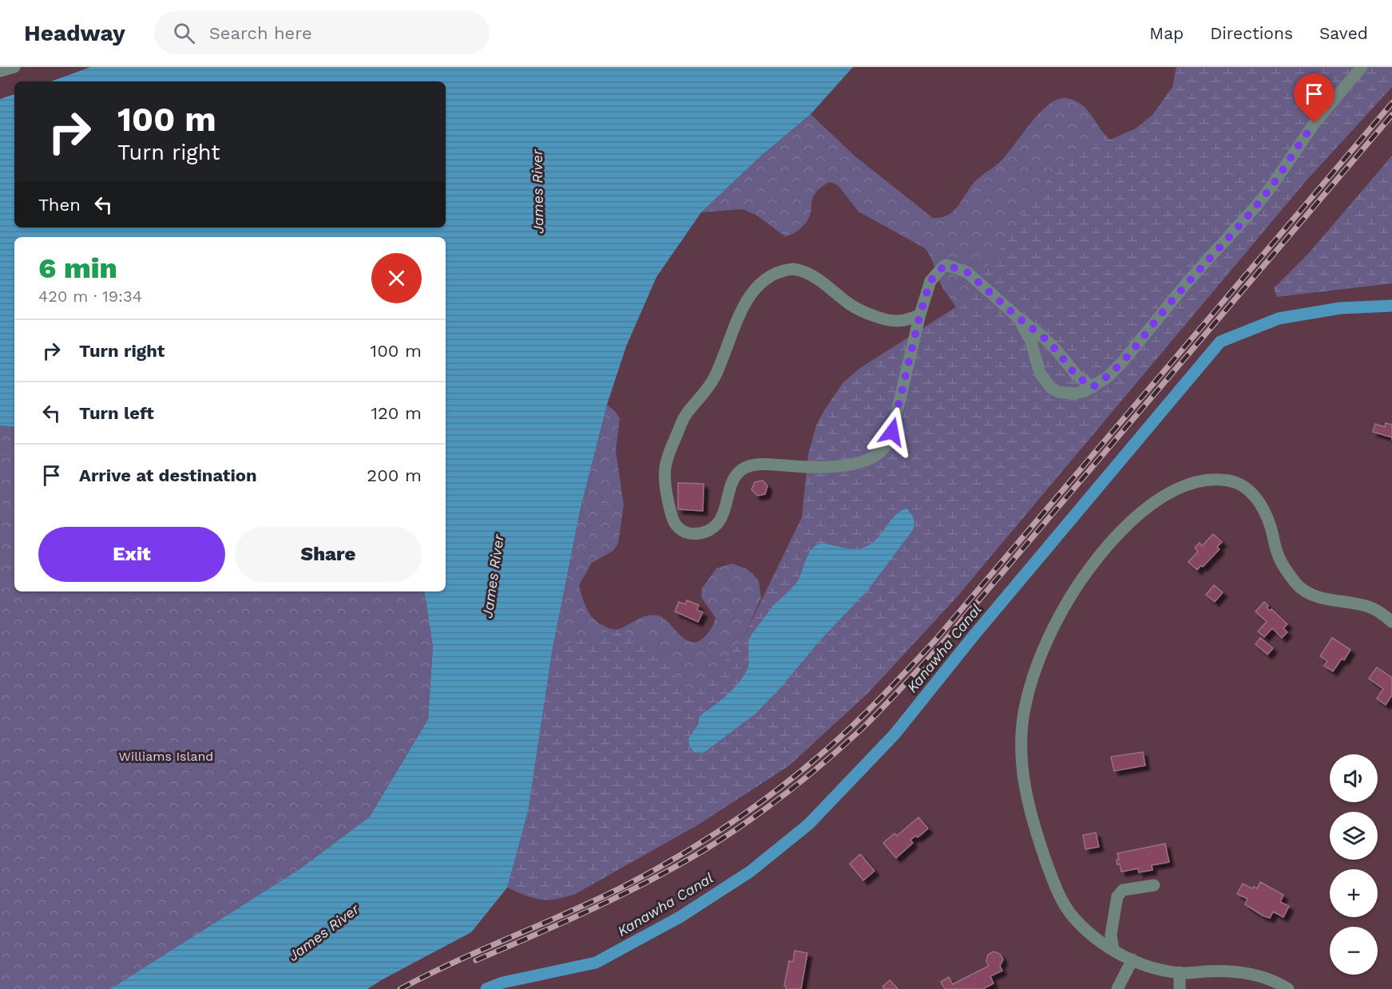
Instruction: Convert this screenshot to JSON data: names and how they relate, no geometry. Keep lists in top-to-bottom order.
{
  "water": ["James River", "Kanawha Canal"],
  "parks": ["Williams Island"],
  "page": {
    "header": "Headway",
    "search": "Search here",
    "nav": ["Map", "Directions", "Saved"],
    "turn": ["100 m", "Turn right"],
    "then": "Then",
    "heading": ["6 min", "420 m · 19:34"],
    "list": [
      {
        "name": "Turn right",
        "value": "100 m"
      },
      {
        "name": "Turn left",
        "value": "120 m"
      },
      {
        "name": "Arrive at destination",
        "value": "200 m"
      }
    ],
    "buttons": ["Exit", "Share"],
    "map_buttons": ["+", "−"]
  }
}
